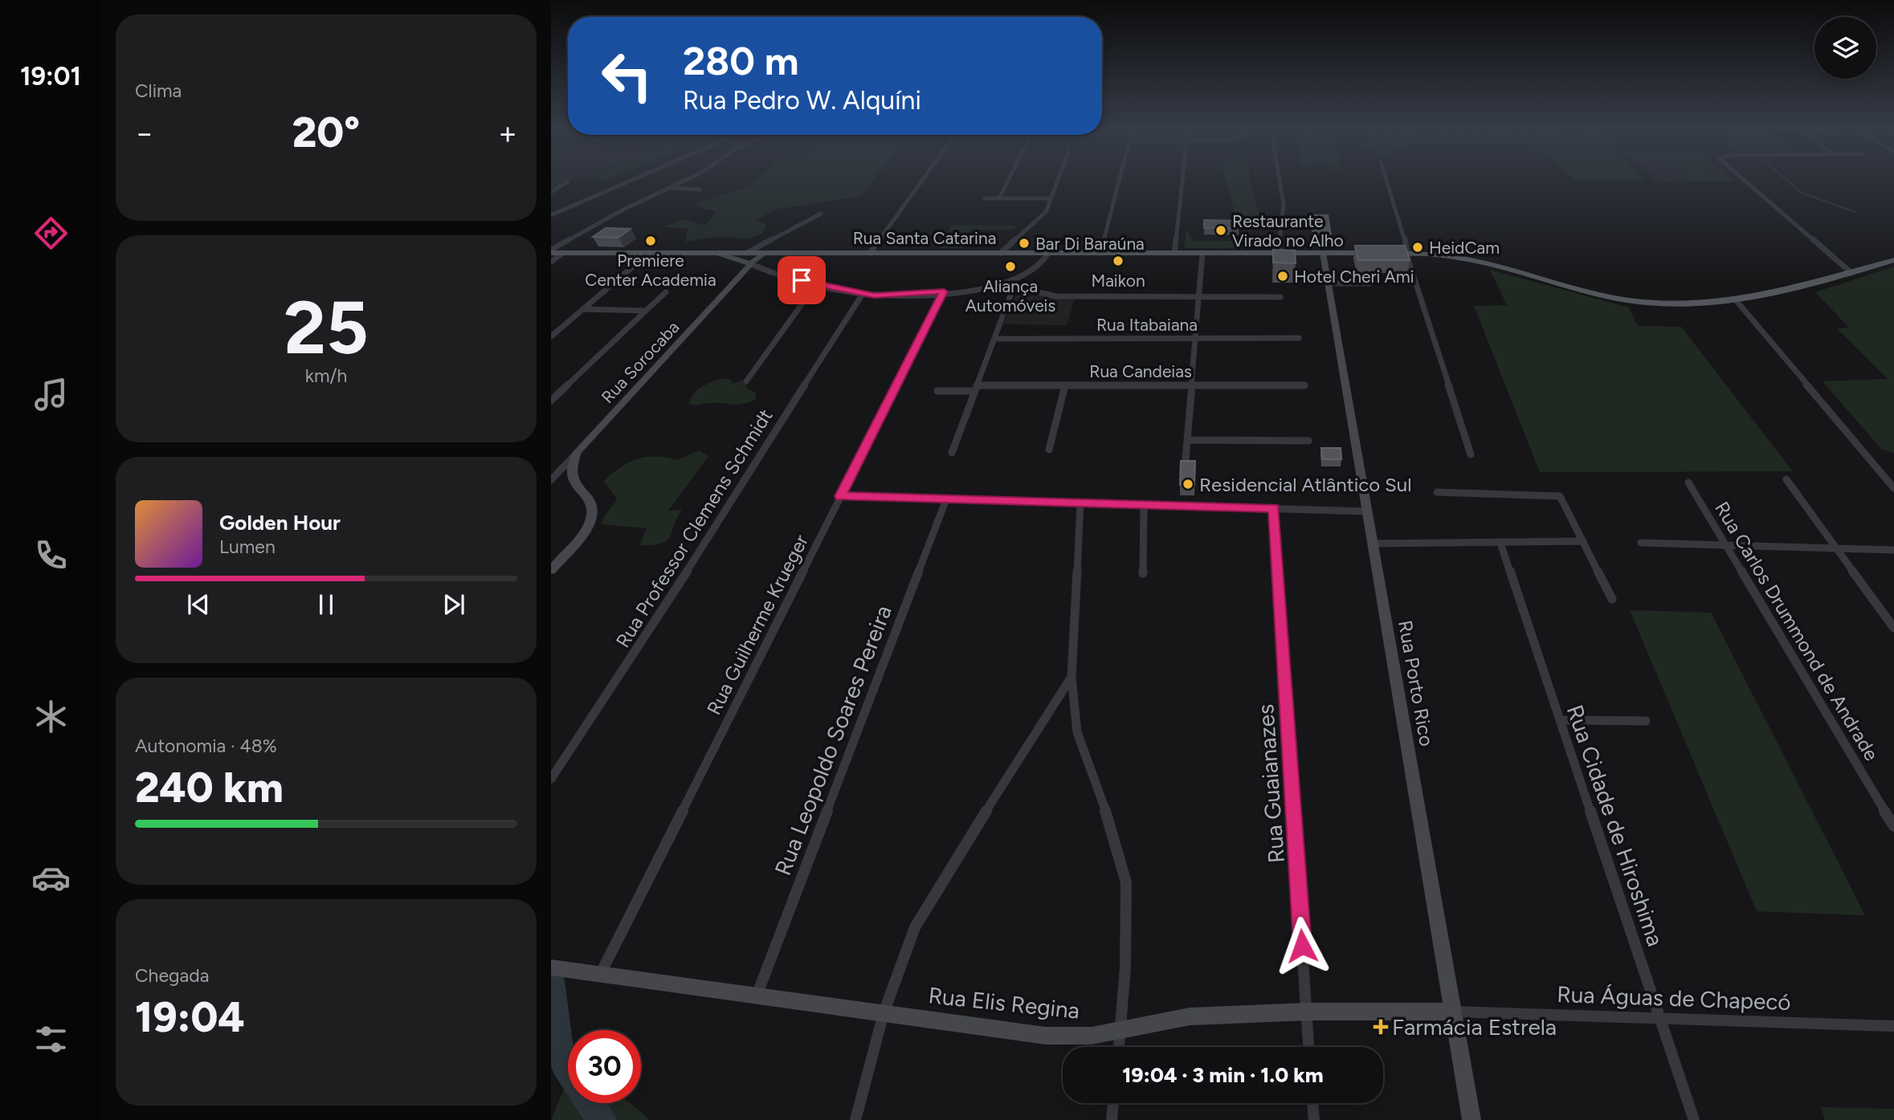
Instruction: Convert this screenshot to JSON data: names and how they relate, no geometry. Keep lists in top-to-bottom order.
{
  "streets": {
    "main road": [
      "Rua Santa Catarina",
      "Rua Sorocaba",
      "Rua Porto Rico",
      "Rua Elis Regina"
    ],
    "street": [
      "Rua Itabaiana",
      "Rua Candeias",
      "Rua Professor Clemens Schmidt",
      "Rua Guilherme Krueger",
      "Rua Carlos Drummond de Andrade",
      "Rua Leopoldo Soares Pereira",
      "Rua Guaianazes",
      "Rua Cidade de Hiroshima",
      "Rua Águas de Chapecó"
    ]
  },
  "crossings": [
    ["Rua Santa Catarina", "Rua Sorocaba"],
    ["Rua Santa Catarina", "Rua Porto Rico"],
    ["Rua Guilherme Krueger", "Rua Elis Regina"],
    ["Rua Porto Rico", "Rua Águas de Chapecó"],
    ["Rua Porto Rico", "Rua Elis Regina"],
    ["Rua Leopoldo Soares Pereira", "Rua Elis Regina"],
    ["Rua Guaianazes", "Rua Elis Regina"],
    ["Rua Cidade de Hiroshima", "Rua Águas de Chapecó"],
    ["Rua Águas de Chapecó", "Rua Elis Regina"]
  ],
  "places": {
    "other": [
      "Restaurante Virado no Alho",
      "Premiere Center Academia",
      "Bar Di Baraúna",
      "HeidCam",
      "Maikon",
      "Aliança Automóveis",
      "Hotel Cheri Ami",
      "Residencial Atlântico Sul"
    ],
    "health": ["Farmácia Estrela"]
  },
  "page": {
    "tabs": "19:01",
    "tile": [
      "Clima",
      ["25", "km/h"],
      ["Autonomia · 48%", "240 km"],
      ["Chegada", "19:04"]
    ],
    "turn": ["280 m", "Rua Pedro W. Alquíni"],
    "heat": ["−", "20°", "+"],
    "song": ["Golden Hour", "Lumen"],
    "limit": "30",
    "trip": "19:04 · 3 min · 1.0 km"
  }
}
